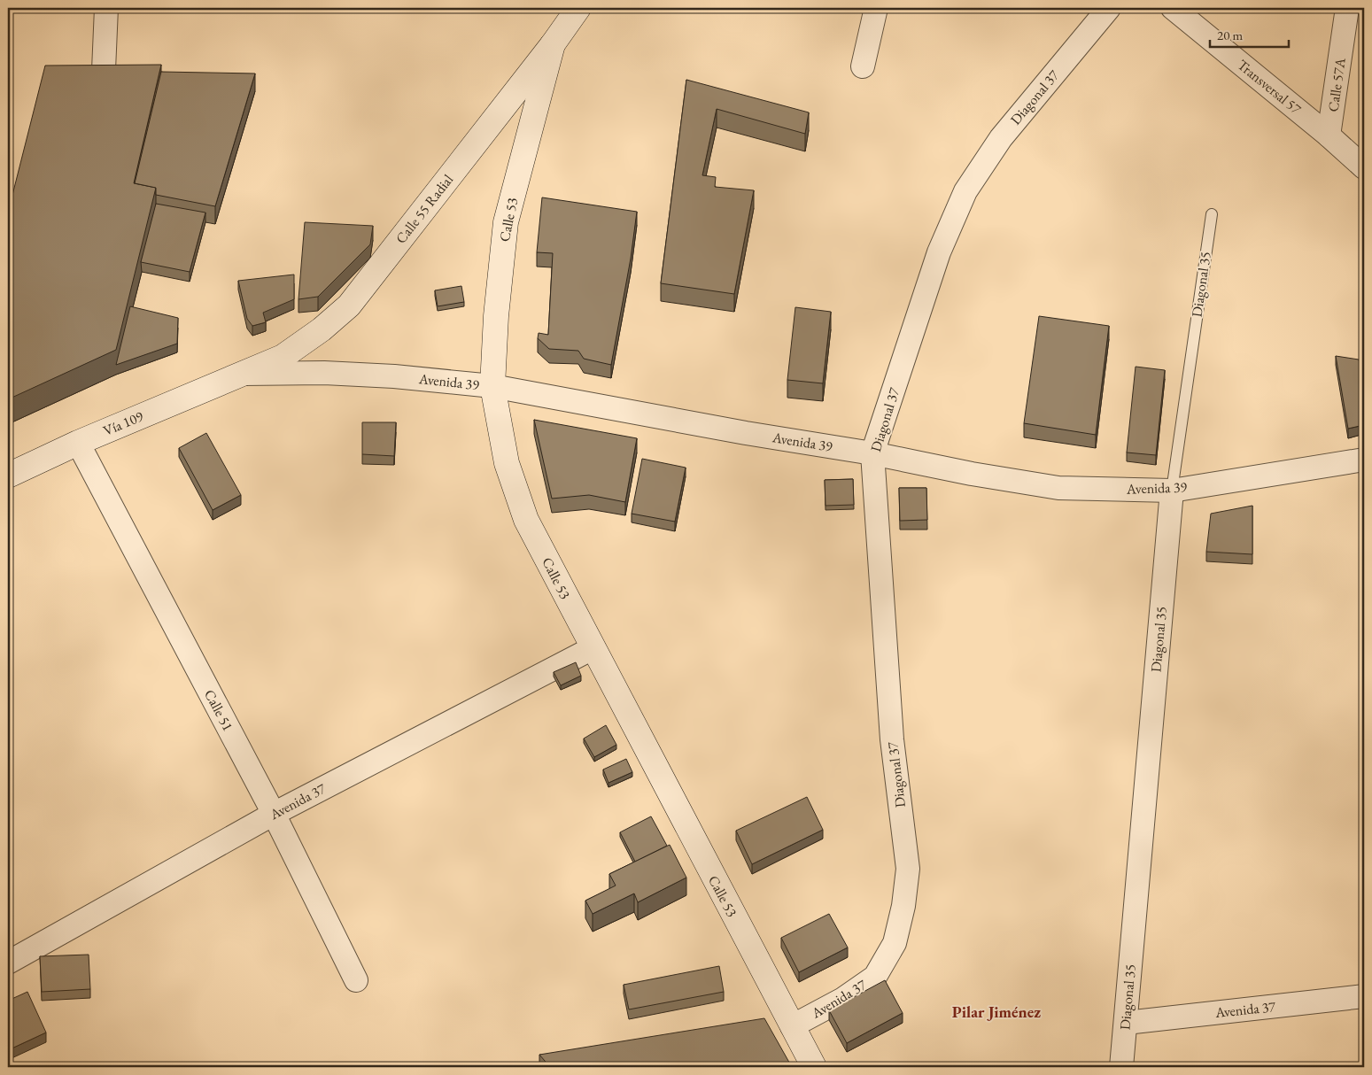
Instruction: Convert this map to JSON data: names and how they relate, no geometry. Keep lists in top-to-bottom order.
{
  "streets": {
    "main road": ["Calle 55 Radial", "Calle 53", "Vía 109"],
    "street": [
      "Calle 57A",
      "Transversal 57",
      "Diagonal 37",
      "Diagonal 35",
      "Avenida 39",
      "Calle 51",
      "Avenida 37"
    ]
  },
  "crossings": [
    ["Calle 57A", "Transversal 57"],
    ["Diagonal 37", "Avenida 39"],
    ["Diagonal 37", "Avenida 37"],
    ["Calle 55 Radial", "Calle 53"],
    ["Calle 55 Radial", "Avenida 39"],
    ["Calle 55 Radial", "Vía 109"],
    ["Calle 53", "Avenida 39"],
    ["Calle 53", "Avenida 37"],
    ["Diagonal 35", "Avenida 39"],
    ["Diagonal 35", "Avenida 37"],
    ["Avenida 39", "Vía 109"],
    ["Vía 109", "Calle 51"],
    ["Calle 51", "Avenida 37"]
  ],
  "districts": ["Pilar Jiménez"],
  "scale_bar": "20 m"
}
